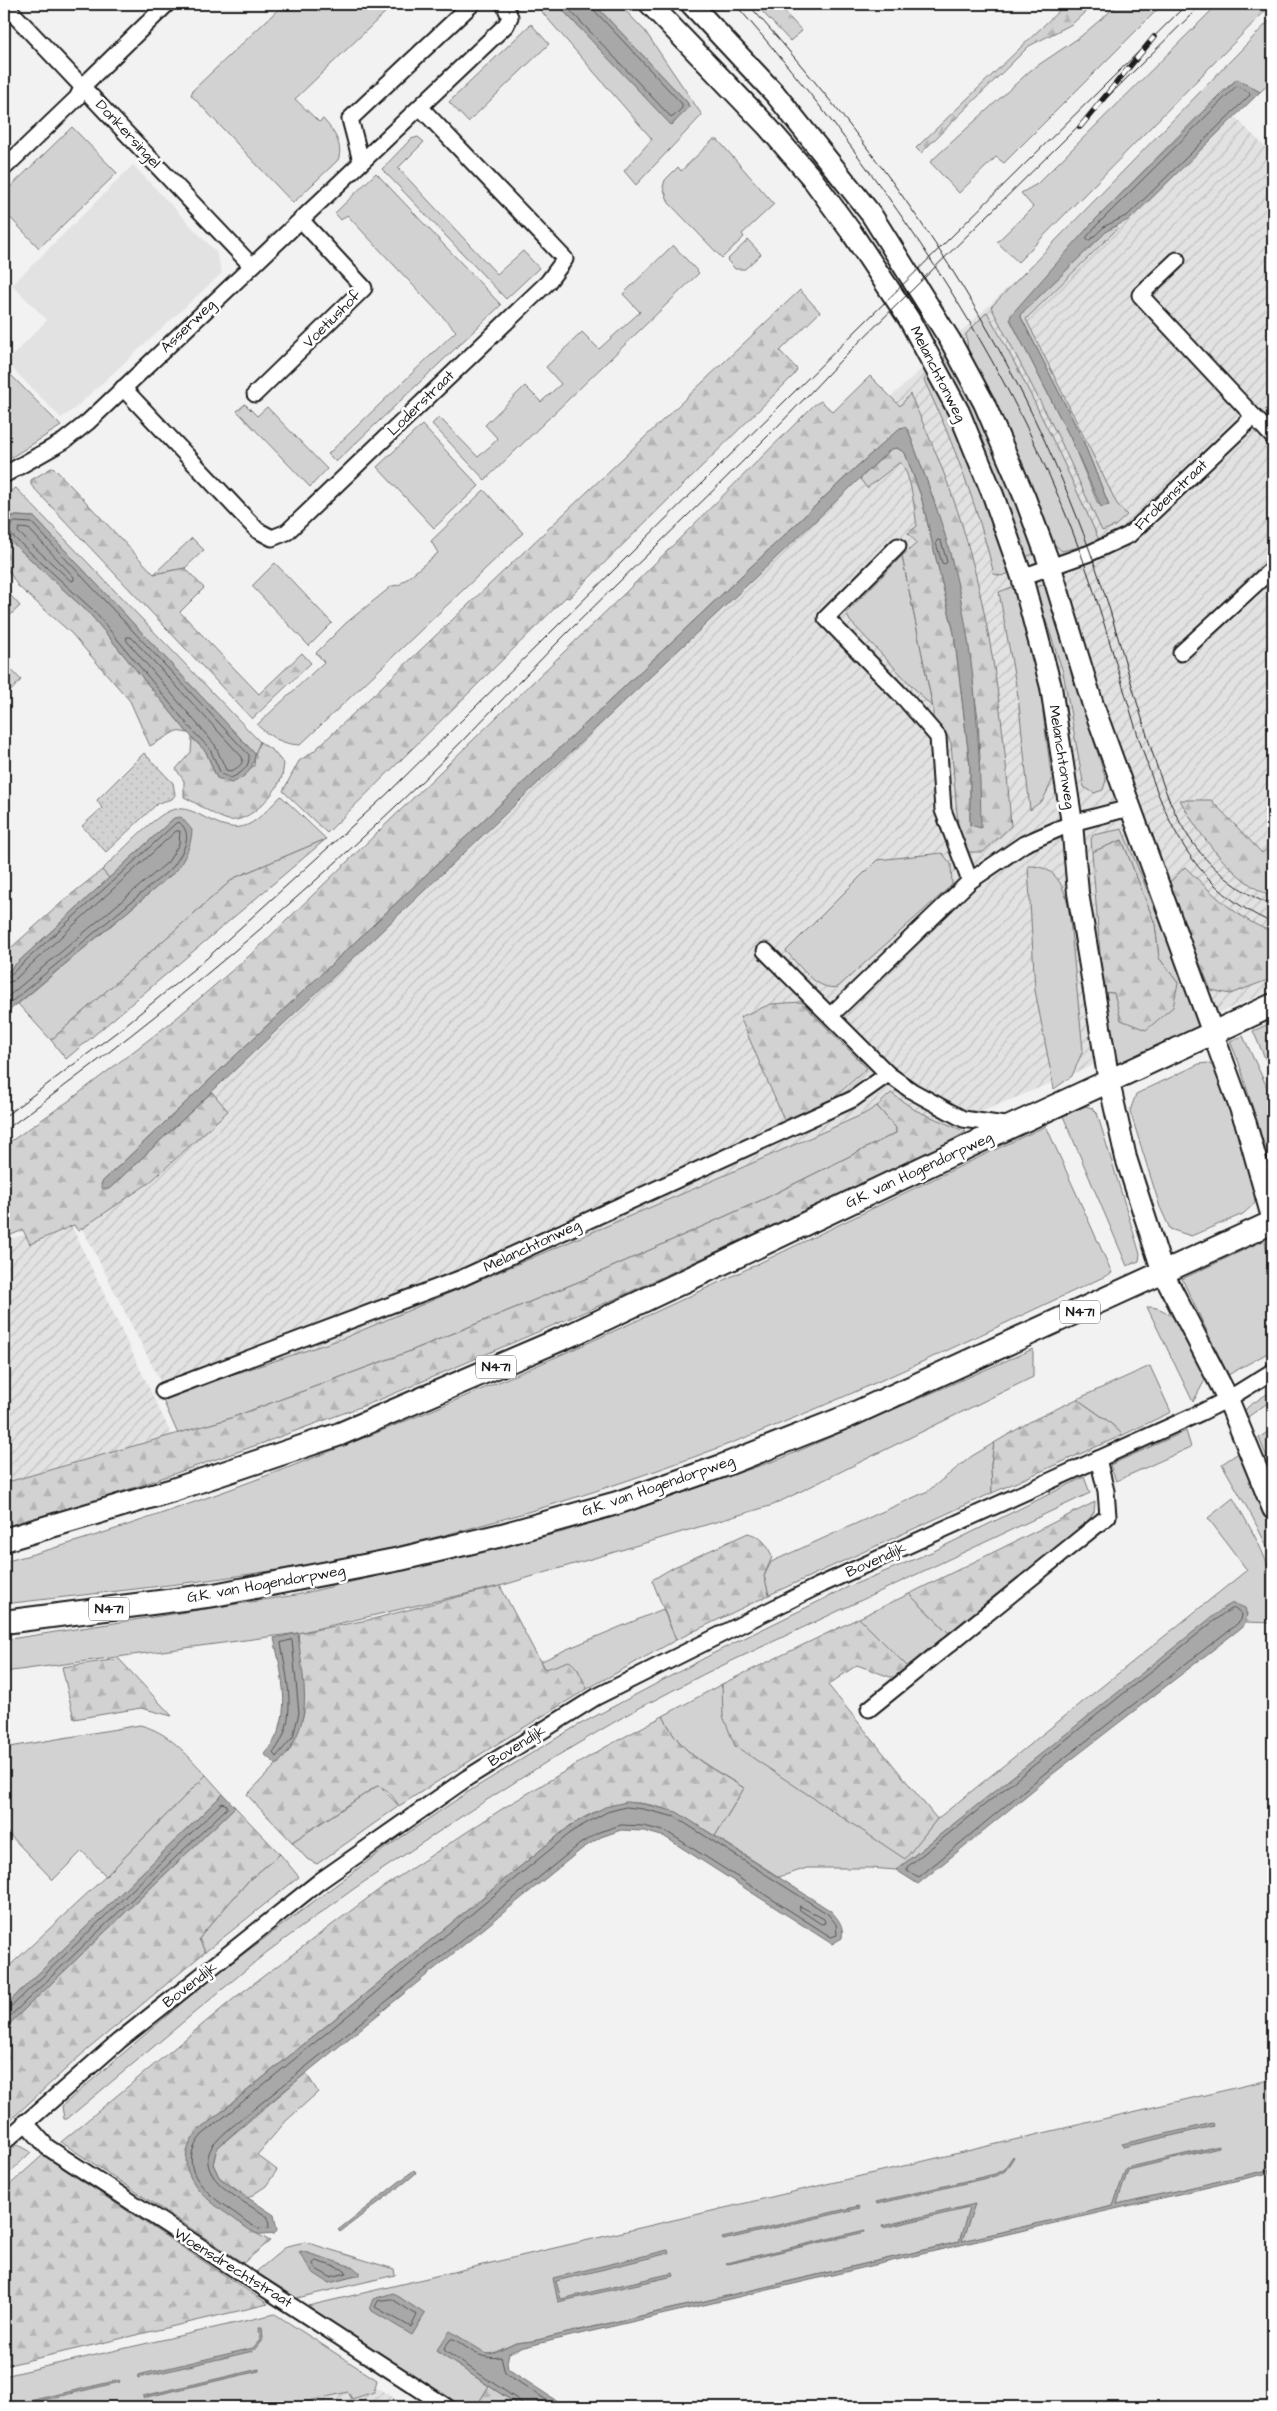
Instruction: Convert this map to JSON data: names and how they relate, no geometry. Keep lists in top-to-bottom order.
{
  "streets": {
    "main road": ["G.K. van Hogendorpweg", "N471"],
    "street": [
      "Donkersingel",
      "Voetiushof",
      "Asserweg",
      "Melanchtonweg",
      "Loderstraat",
      "Frobenstraat",
      "Bovendijk",
      "Woensdrechtstraat"
    ]
  },
  "crossings": [
    ["Donkersingel", "Asserweg"],
    ["Voetiushof", "Asserweg"],
    ["Asserweg", "Loderstraat"],
    ["Melanchtonweg", "Frobenstraat"],
    ["Melanchtonweg", "G.K. van Hogendorpweg"],
    ["Melanchtonweg", "N471"],
    ["Melanchtonweg", "Bovendijk"],
    ["G.K. van Hogendorpweg", "N471"],
    ["Bovendijk", "Woensdrechtstraat"]
  ]
}
